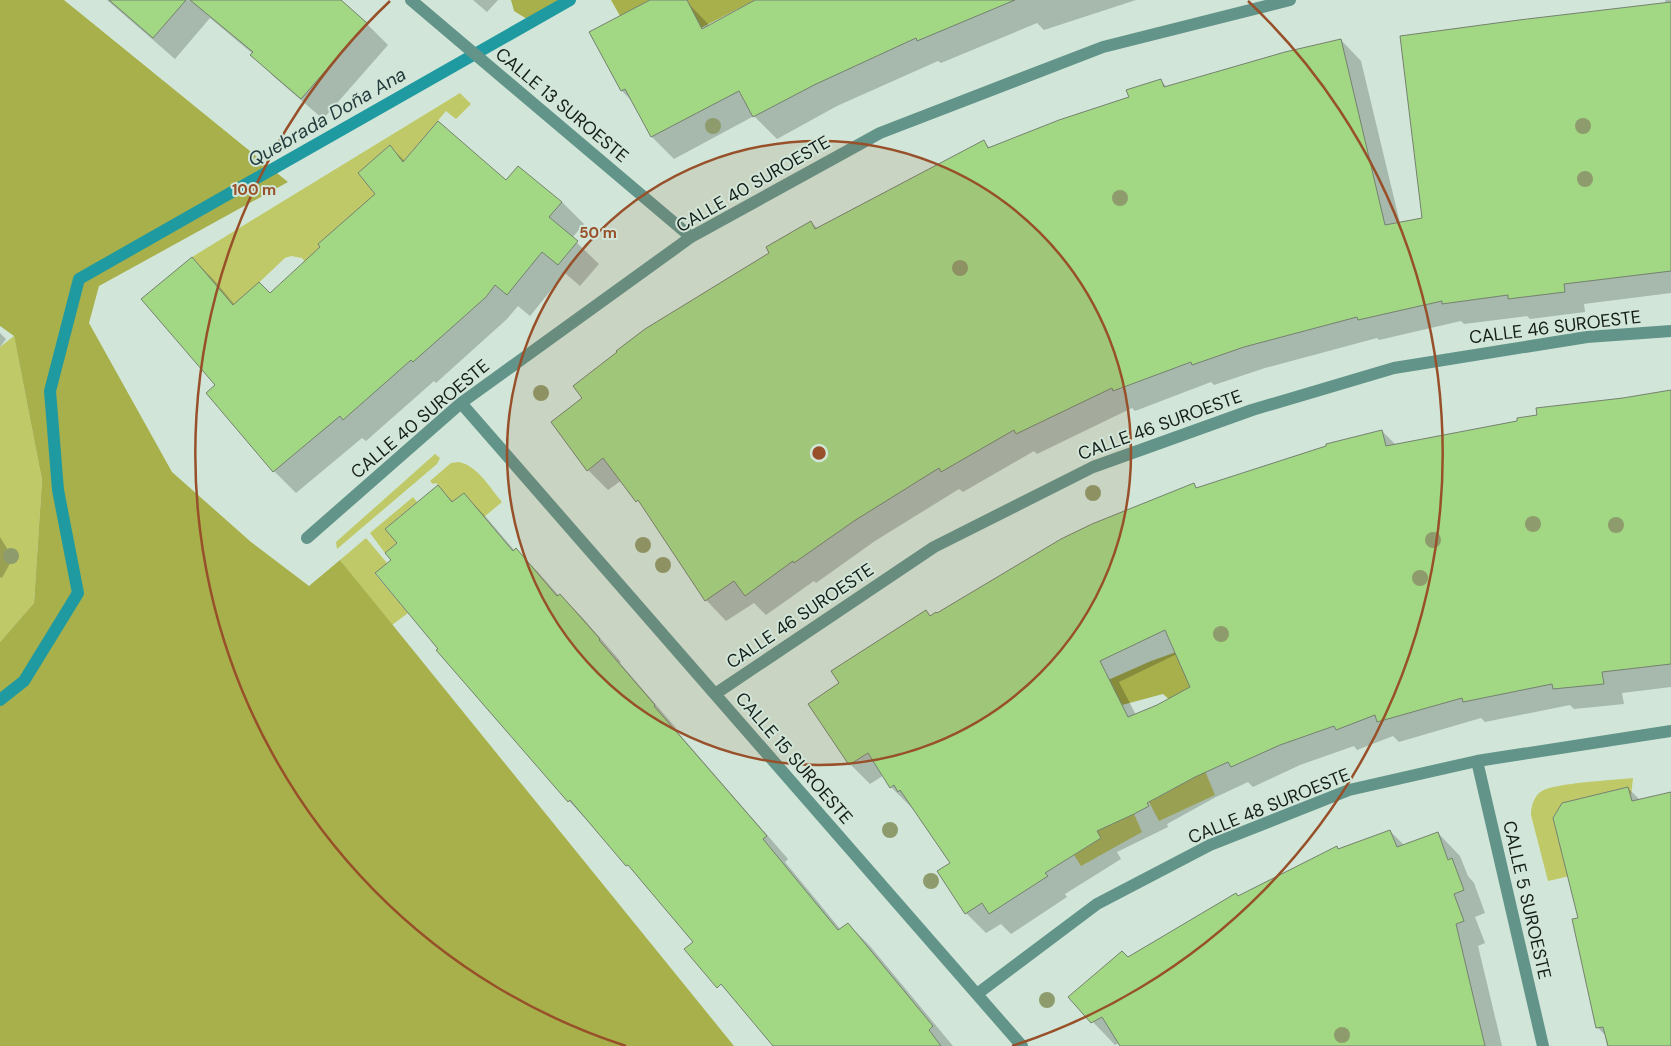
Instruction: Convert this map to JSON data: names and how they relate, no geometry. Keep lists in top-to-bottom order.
{
  "streets": {
    "street": [
      "CALLE 13 SUROESTE",
      "CALLE 40 SUROESTE",
      "CALLE 46 SUROESTE",
      "CALLE 15 SUROESTE",
      "CALLE 48 SUROESTE",
      "CALLE 5 SUROESTE"
    ]
  },
  "crossings": [
    ["CALLE 13 SUROESTE", "CALLE 40 SUROESTE"],
    ["CALLE 40 SUROESTE", "CALLE 15 SUROESTE"],
    ["CALLE 46 SUROESTE", "CALLE 15 SUROESTE"],
    ["CALLE 15 SUROESTE", "CALLE 48 SUROESTE"],
    ["CALLE 48 SUROESTE", "CALLE 5 SUROESTE"]
  ],
  "water": ["Quebrada Doña Ana"],
  "rings": ["100 m", "50 m"]
}
